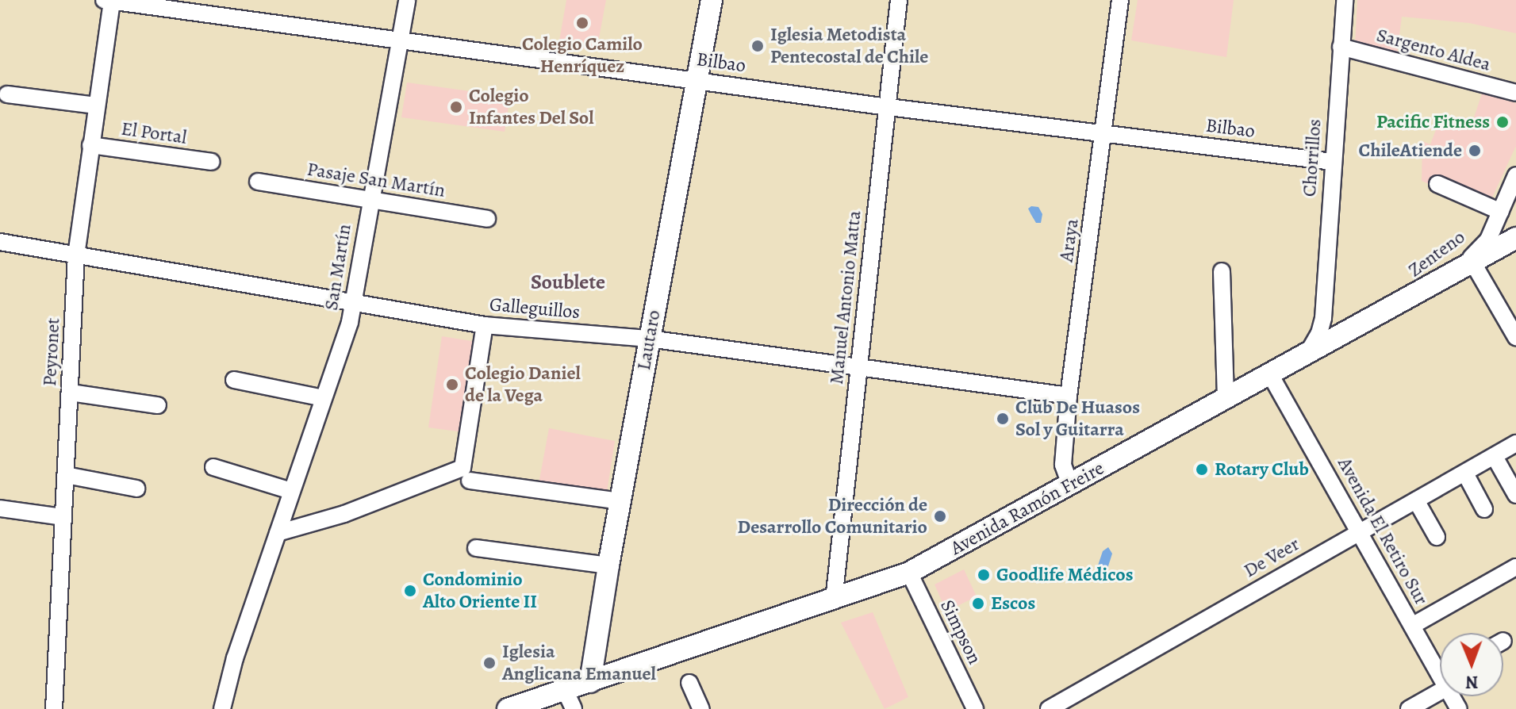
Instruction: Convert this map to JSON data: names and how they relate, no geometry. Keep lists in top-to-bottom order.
{
  "streets": {
    "main road": ["Lautaro", "Avenida Ramón Freire"],
    "street": [
      "Sargento Aldea",
      "Bilbao",
      "El Portal",
      "Chorrillos",
      "Pasaje San Martín",
      "Araya",
      "Zenteno",
      "San Martín",
      "Manuel Antonio Matta",
      "Galleguillos",
      "Peyronet",
      "Avenida El Retiro Sur",
      "De Veer",
      "Simpson"
    ]
  },
  "crossings": [
    ["Sargento Aldea", "Chorrillos"],
    ["Bilbao", "Chorrillos"],
    ["Bilbao", "Araya"],
    ["Bilbao", "San Martín"],
    ["Bilbao", "Manuel Antonio Matta"],
    ["Bilbao", "Lautaro"],
    ["Bilbao", "Peyronet"],
    ["El Portal", "Peyronet"],
    ["Chorrillos", "Avenida Ramón Freire"],
    ["Pasaje San Martín", "San Martín"],
    ["Araya", "Galleguillos"],
    ["Araya", "Avenida Ramón Freire"],
    ["Zenteno", "Avenida Ramón Freire"],
    ["San Martín", "Galleguillos"],
    ["Manuel Antonio Matta", "Galleguillos"],
    ["Manuel Antonio Matta", "Avenida Ramón Freire"],
    ["Galleguillos", "Lautaro"],
    ["Galleguillos", "Peyronet"],
    ["Lautaro", "Avenida Ramón Freire"],
    ["Avenida Ramón Freire", "Avenida El Retiro Sur"],
    ["Avenida Ramón Freire", "Simpson"],
    ["Avenida El Retiro Sur", "De Veer"]
  ],
  "districts": ["Soublete"],
  "places": [
    "Colegio Camilo Henríquez",
    "Iglesia Metodista Pentecostal de Chile",
    "Colegio Infantes Del Sol",
    "Pacific Fitness",
    "ChileAtiende",
    "Colegio Daniel de la Vega",
    "Club De Huasos Sol y Guitarra",
    "Rotary Club",
    "Dirección de Desarrollo Comunitario",
    "Goodlife Médicos",
    "Condominio Alto Oriente II",
    "Escos",
    "Iglesia Anglicana Emanuel"
  ],
  "north": "bottom"
}
